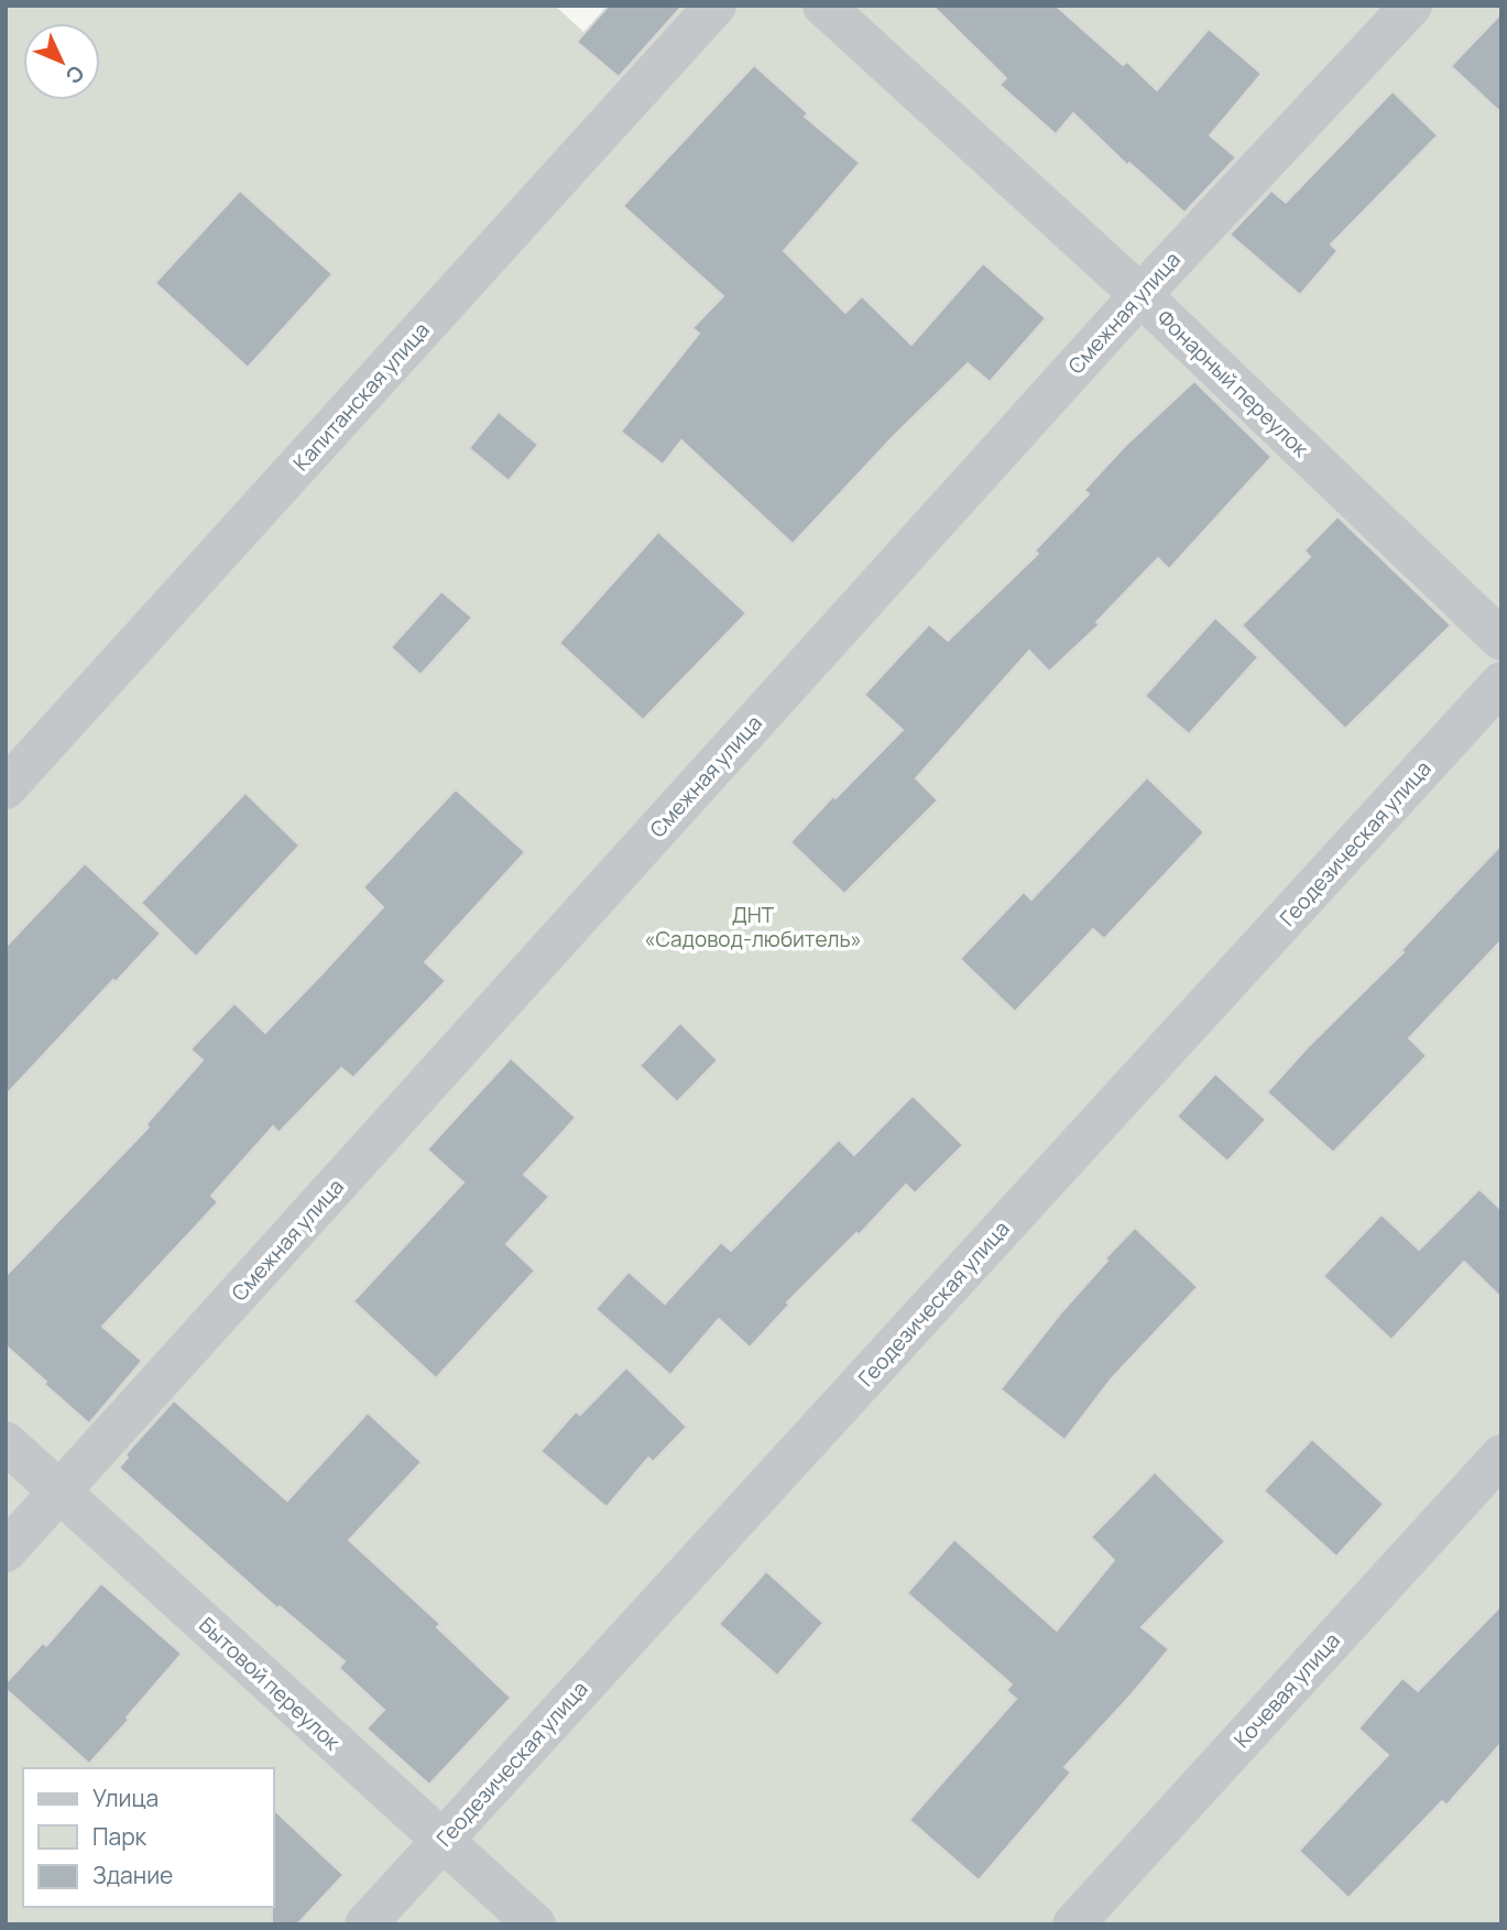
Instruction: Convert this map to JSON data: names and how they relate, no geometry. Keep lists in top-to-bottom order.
{
  "streets": {
    "street": [
      "Смежная улица",
      "Фонарный переулок",
      "Капитанская улица",
      "Геодезическая улица",
      "Бытовой переулок",
      "Кочевая улица"
    ]
  },
  "crossings": [
    ["Смежная улица", "Фонарный переулок"],
    ["Смежная улица", "Бытовой переулок"],
    ["Геодезическая улица", "Бытовой переулок"]
  ],
  "parks": ["ДНТ «Садовод-любитель»"],
  "legend": ["Улица", "Парк", "Здание"],
  "north": "bottom right"
}
